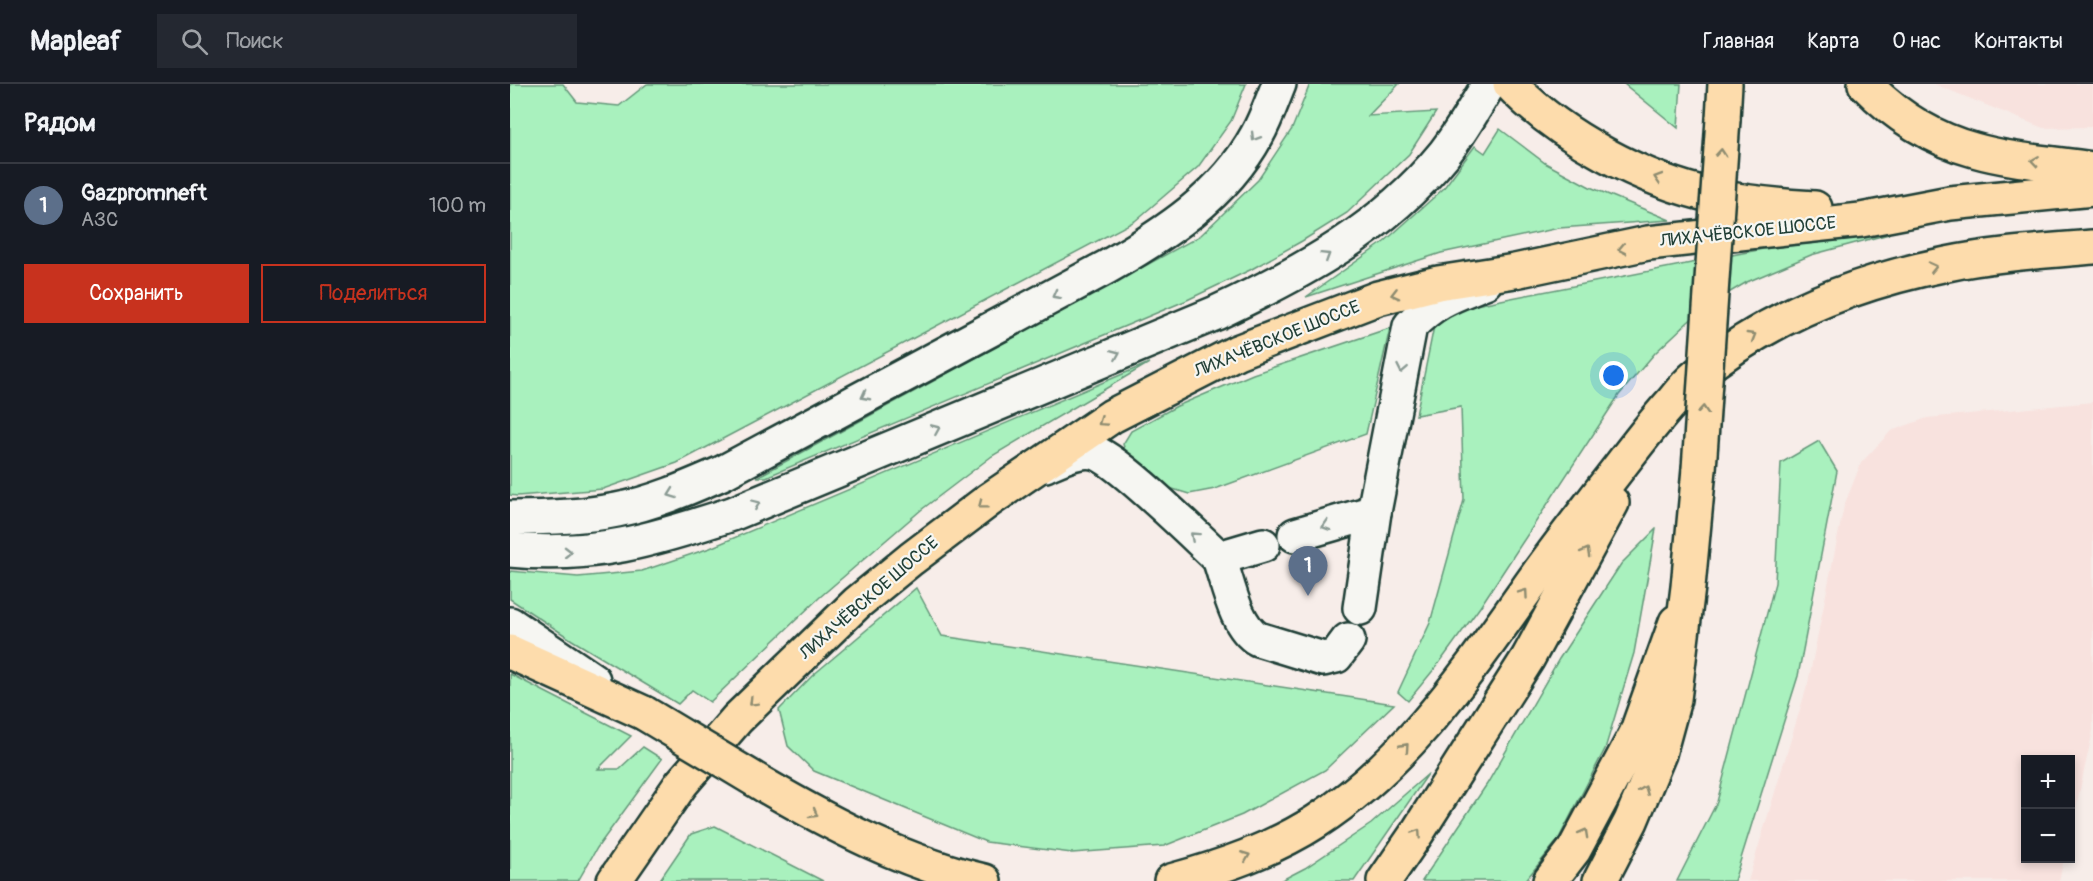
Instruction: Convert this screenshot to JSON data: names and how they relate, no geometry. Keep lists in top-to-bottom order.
{
  "streets": {
    "main road": ["ЛИХАЧЁВСКОЕ ШОССЕ"]
  },
  "page": {
    "header": "Mapleaf",
    "search": "Поиск",
    "nav": [
      "Главная",
      "Карта",
      "О нас",
      "Контакты"
    ],
    "heading": "Рядом",
    "list": [
      {
        "mark": "1",
        "name": "Gazpromneft",
        "note": "АЗС",
        "value": "100 m"
      }
    ],
    "buttons": ["Сохранить", "Поделиться"],
    "pins": "1",
    "map_buttons": ["+", "−"]
  }
}
